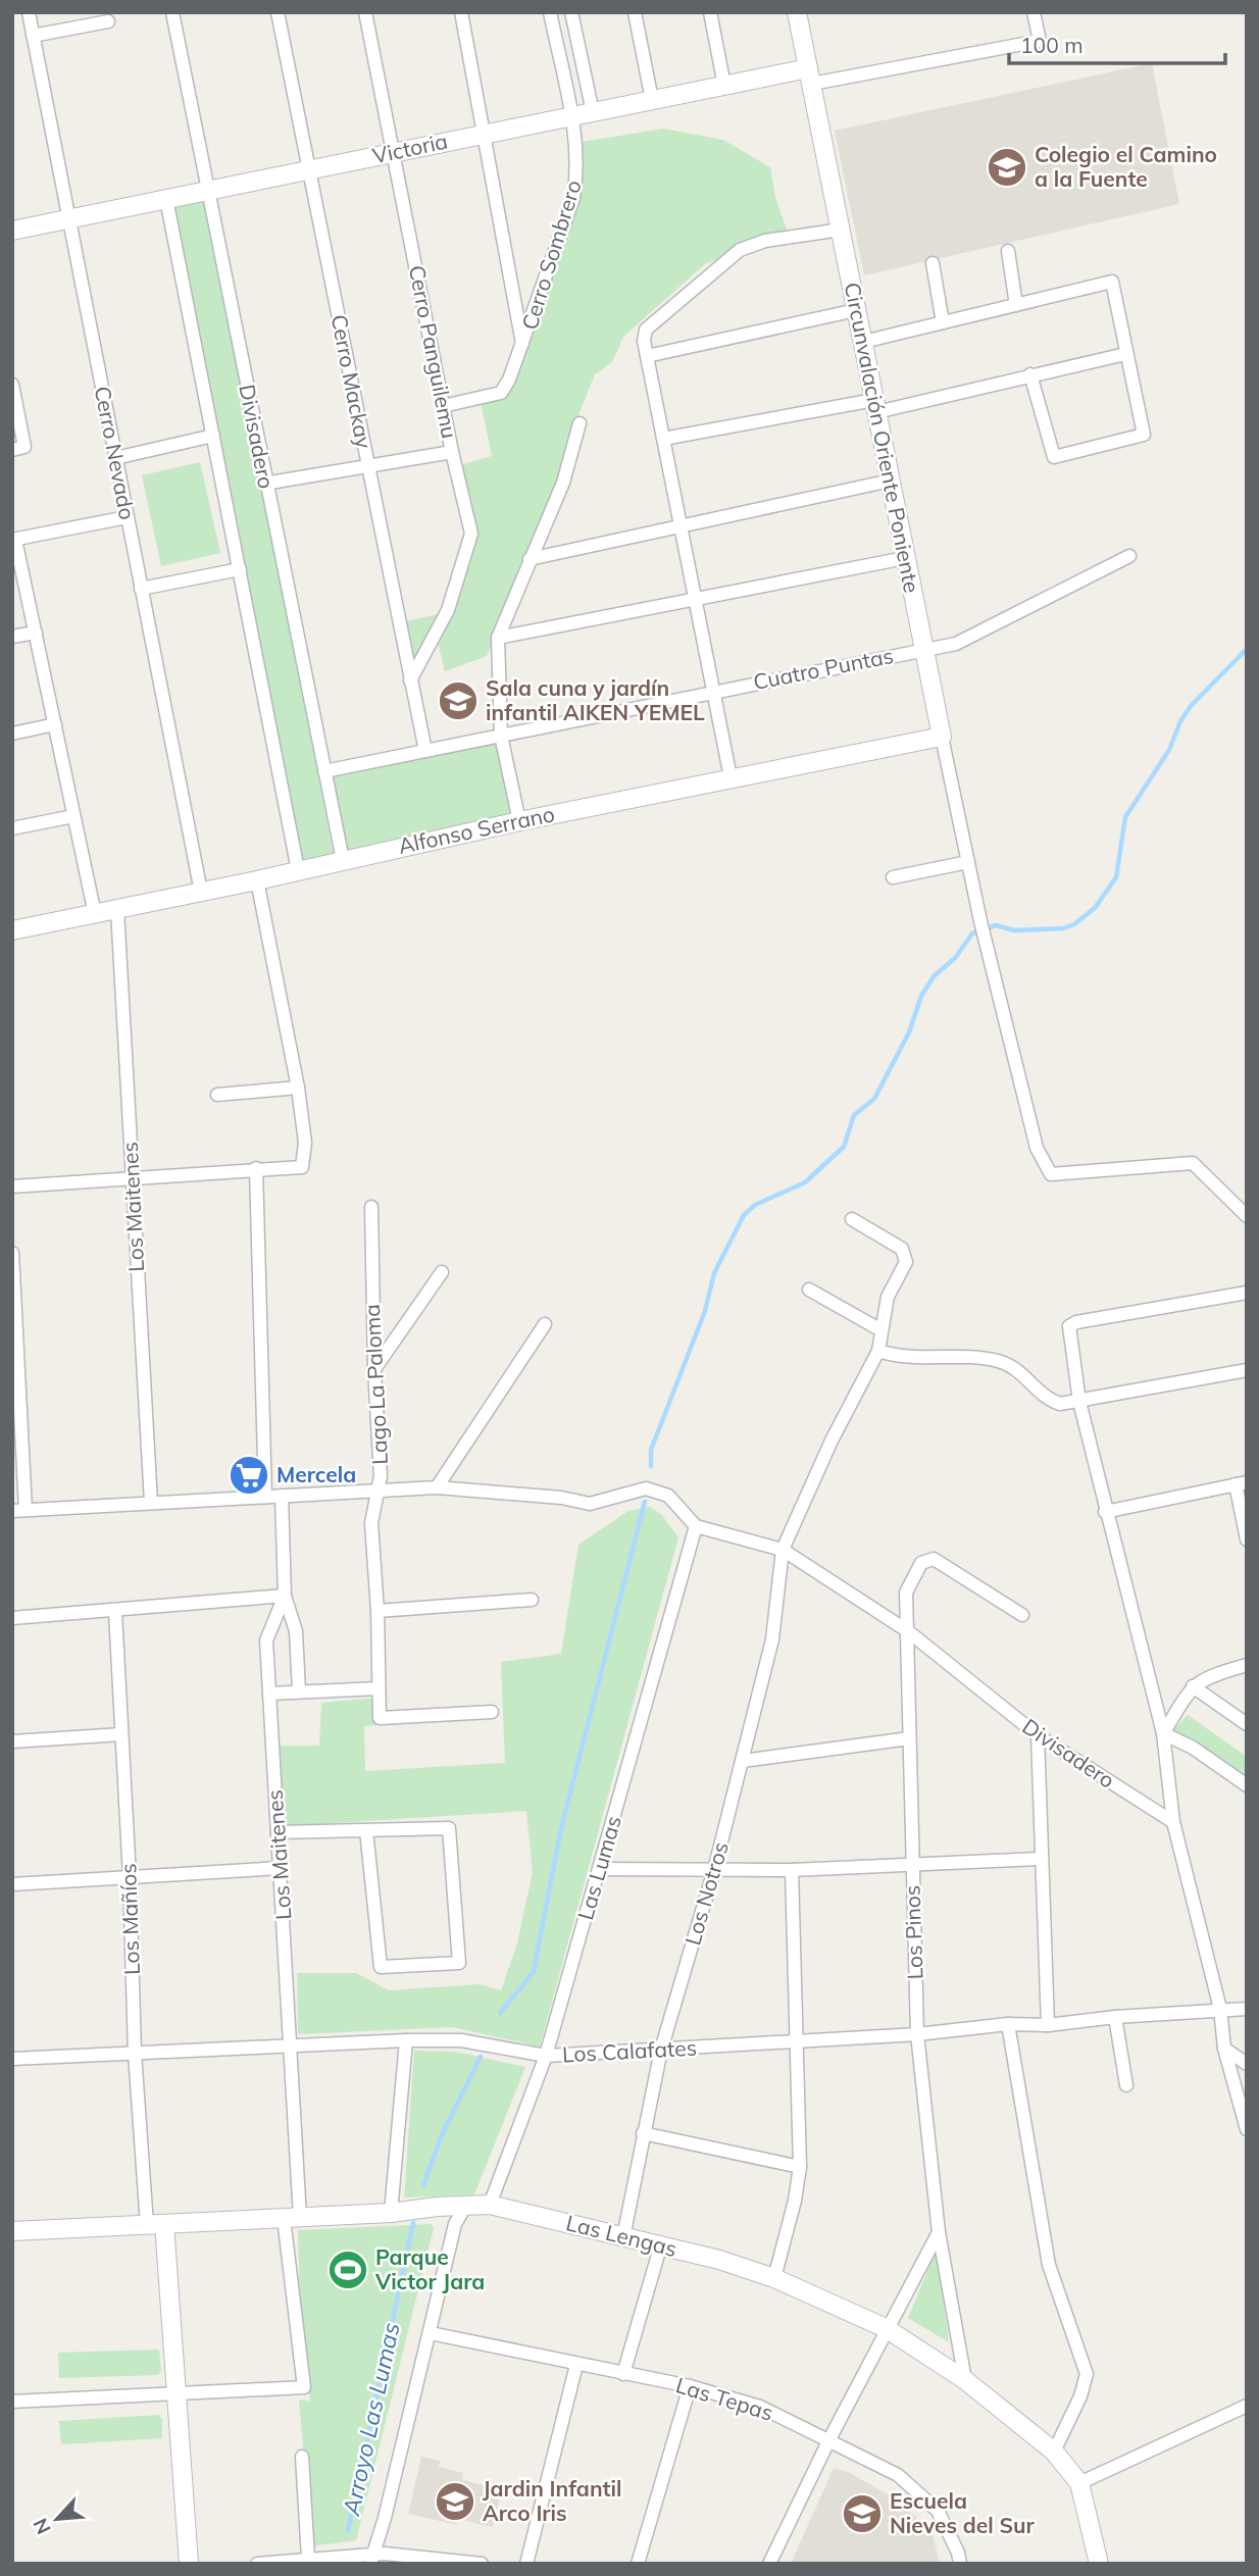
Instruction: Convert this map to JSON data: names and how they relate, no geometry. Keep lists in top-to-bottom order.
{
  "streets": {
    "street": [
      "Victoria",
      "Cerro Sombrero",
      "Cerro Panguilemu",
      "Cerro Mackay",
      "Divisadero",
      "Circunvalación Oriente Poniente",
      "Cerro Nevado",
      "Cuatro Puntas",
      "Alfonso Serrano",
      "Los Maitenes",
      "Lago La Paloma",
      "Las Lumas",
      "Los Notros",
      "Los Mañíos",
      "Los Pinos",
      "Los Calafates",
      "Las Lengas",
      "Las Tepas"
    ]
  },
  "crossings": [
    ["Victoria", "Cerro Sombrero"],
    ["Victoria", "Cerro Panguilemu"],
    ["Victoria", "Cerro Mackay"],
    ["Victoria", "Divisadero"],
    ["Victoria", "Circunvalación Oriente Poniente"],
    ["Victoria", "Cerro Nevado"],
    ["Cerro Sombrero", "Cerro Panguilemu"],
    ["Cerro Panguilemu", "Cerro Mackay"],
    ["Cerro Mackay", "Cuatro Puntas"],
    ["Divisadero", "Cuatro Puntas"],
    ["Divisadero", "Alfonso Serrano"],
    ["Divisadero", "Las Lumas"],
    ["Divisadero", "Los Notros"],
    ["Divisadero", "Los Pinos"],
    ["Circunvalación Oriente Poniente", "Cuatro Puntas"],
    ["Circunvalación Oriente Poniente", "Alfonso Serrano"],
    ["Cerro Nevado", "Alfonso Serrano"],
    ["Alfonso Serrano", "Los Maitenes"],
    ["Los Maitenes", "Los Mañíos"],
    ["Los Maitenes", "Los Calafates"],
    ["Los Maitenes", "Las Lengas"],
    ["Las Lumas", "Los Calafates"],
    ["Las Lumas", "Las Lengas"],
    ["Los Notros", "Los Calafates"],
    ["Los Notros", "Las Lengas"],
    ["Los Mañíos", "Los Calafates"],
    ["Los Mañíos", "Las Lengas"],
    ["Los Pinos", "Los Calafates"],
    ["Los Pinos", "Las Lengas"]
  ],
  "water": ["Arroyo Las Lumas"],
  "places": {
    "school or university": [
      "Colegio el Camino a la Fuente",
      "Sala cuna y jardín infantil AIKEN YEMEL",
      "Jardin Infantil Arco Iris",
      "Escuela Nieves del Sur"
    ],
    "supermarket": ["Mercela"],
    "sports": ["Parque Victor Jara"]
  },
  "scale_bar": "100 m",
  "north": "bottom left"
}
